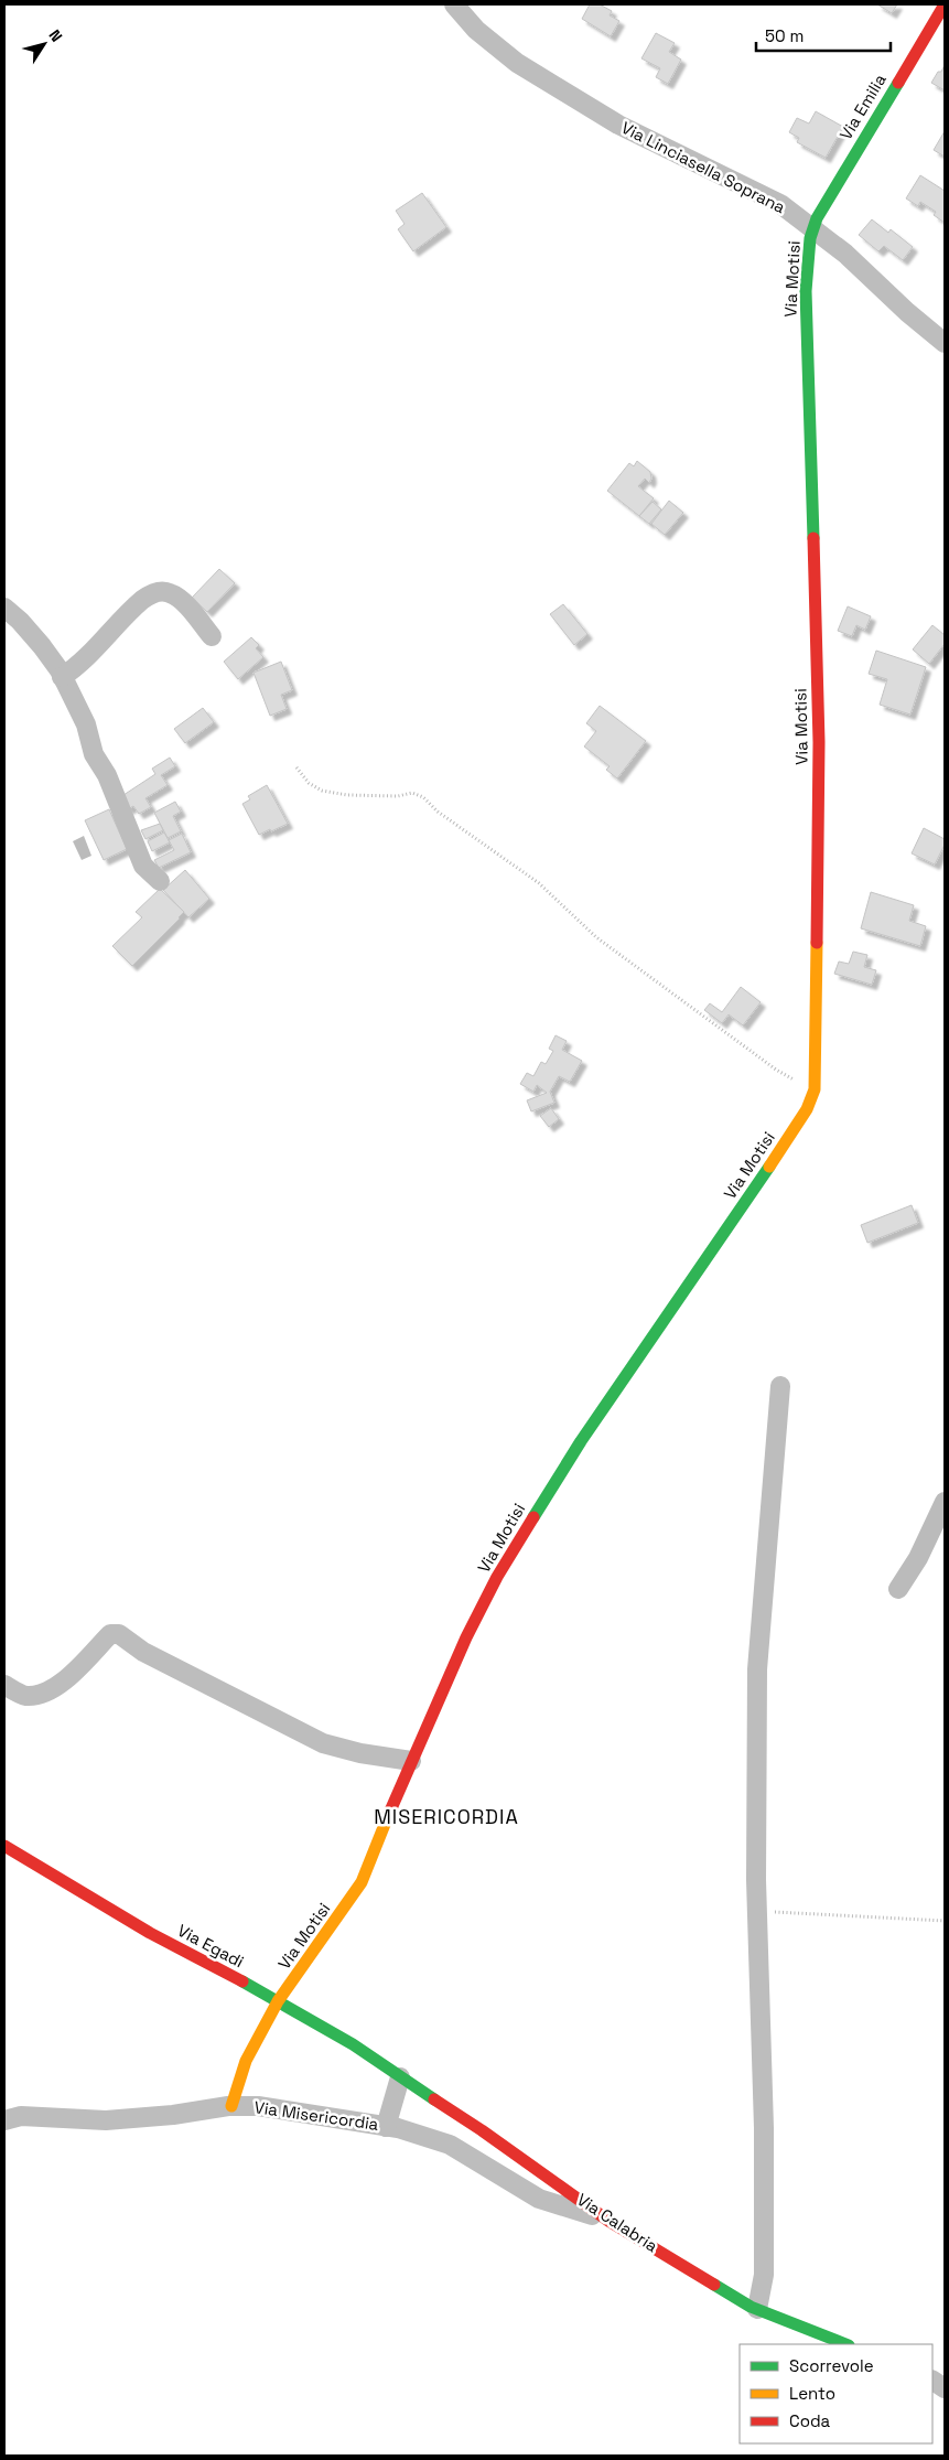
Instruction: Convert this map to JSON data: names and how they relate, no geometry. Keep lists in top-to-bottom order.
{
  "streets": {
    "street": [
      "Via Emilia",
      "Via Linciasella Soprana",
      "Via Motisi",
      "Via Egadi",
      "Via Misericordia",
      "Via Calabria"
    ]
  },
  "crossings": [
    ["Via Emilia", "Via Linciasella Soprana"],
    ["Via Emilia", "Via Motisi"],
    ["Via Linciasella Soprana", "Via Motisi"],
    ["Via Motisi", "Via Egadi"],
    ["Via Motisi", "Via Misericordia"],
    ["Via Egadi", "Via Calabria"],
    ["Via Misericordia", "Via Calabria"]
  ],
  "districts": ["MISERICORDIA"],
  "legend": ["Scorrevole", "Lento", "Coda"],
  "scale_bar": "50 m",
  "north": "top right"
}
